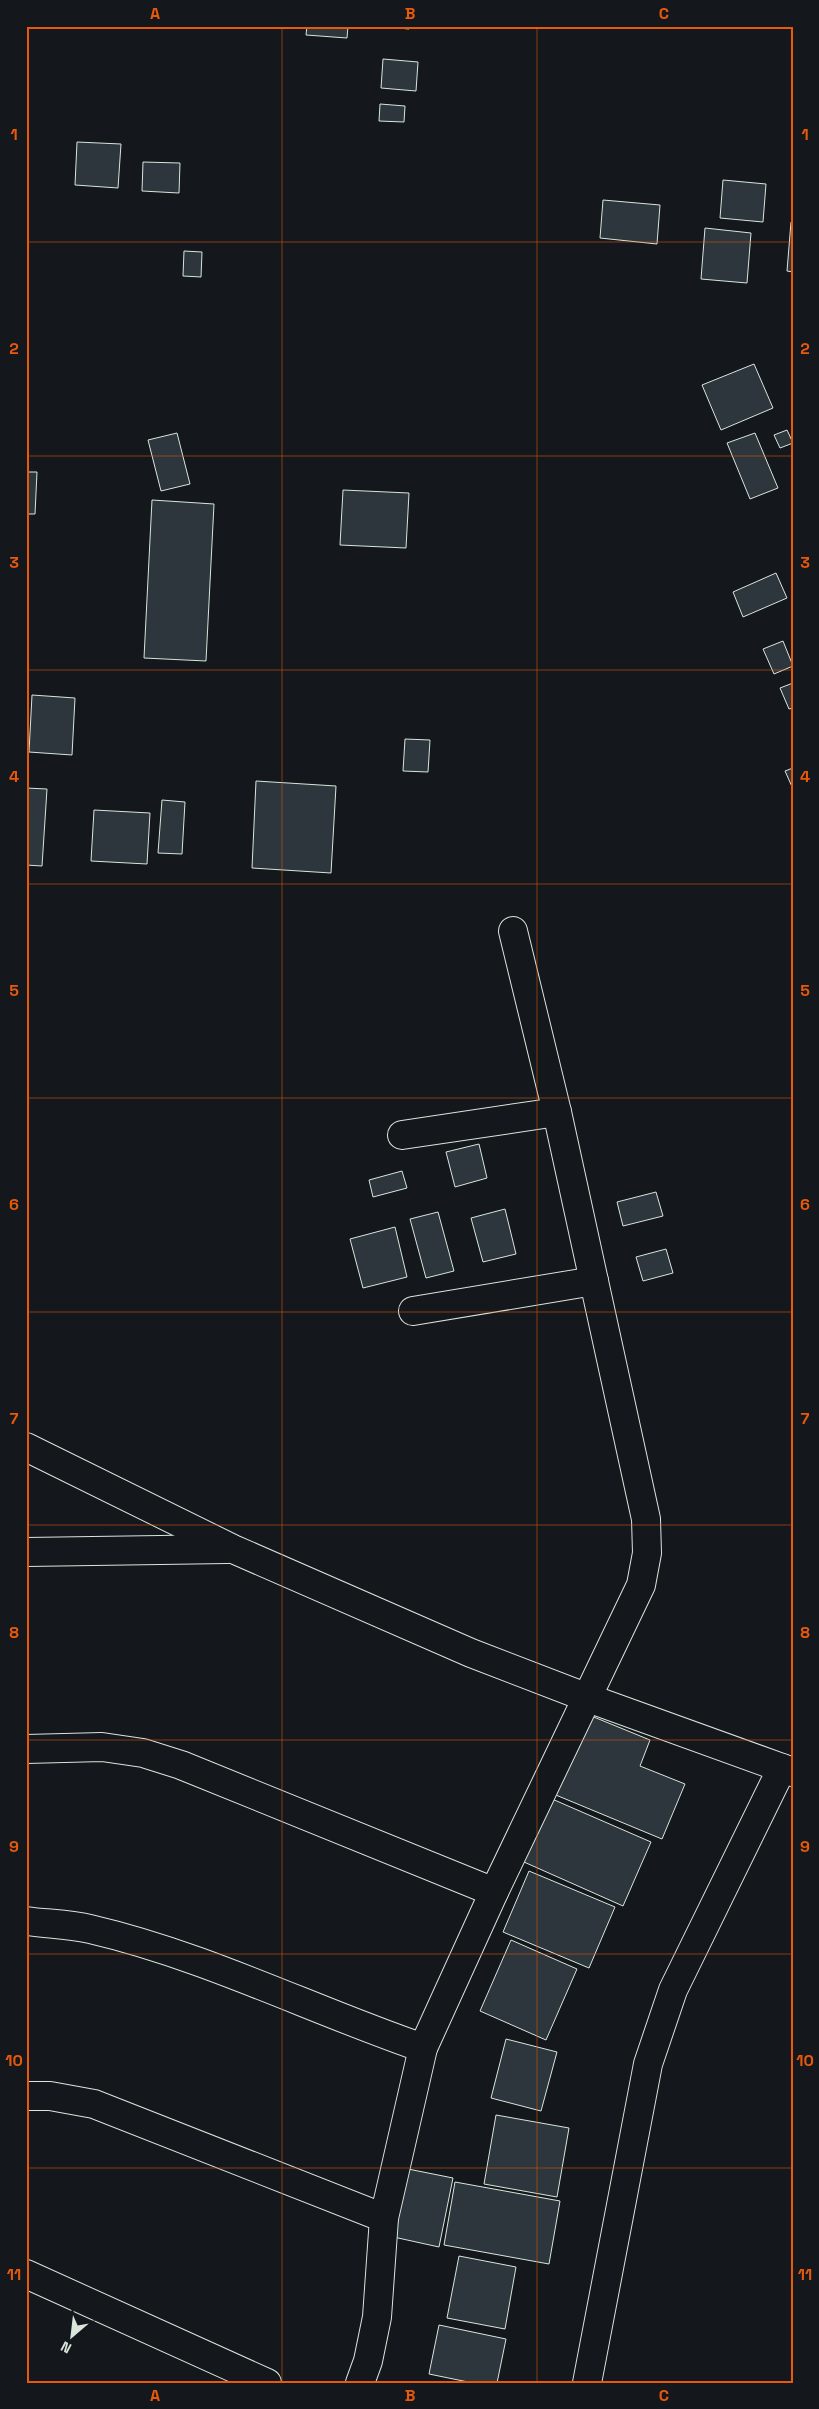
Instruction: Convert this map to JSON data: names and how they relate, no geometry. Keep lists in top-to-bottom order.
{
  "north": "bottom left",
  "grid": {
    "columns": ["A", "B", "C"],
    "rows": [
      "1",
      "2",
      "3",
      "4",
      "5",
      "6",
      "7",
      "8",
      "9",
      "10",
      "11"
    ]
  }
}
